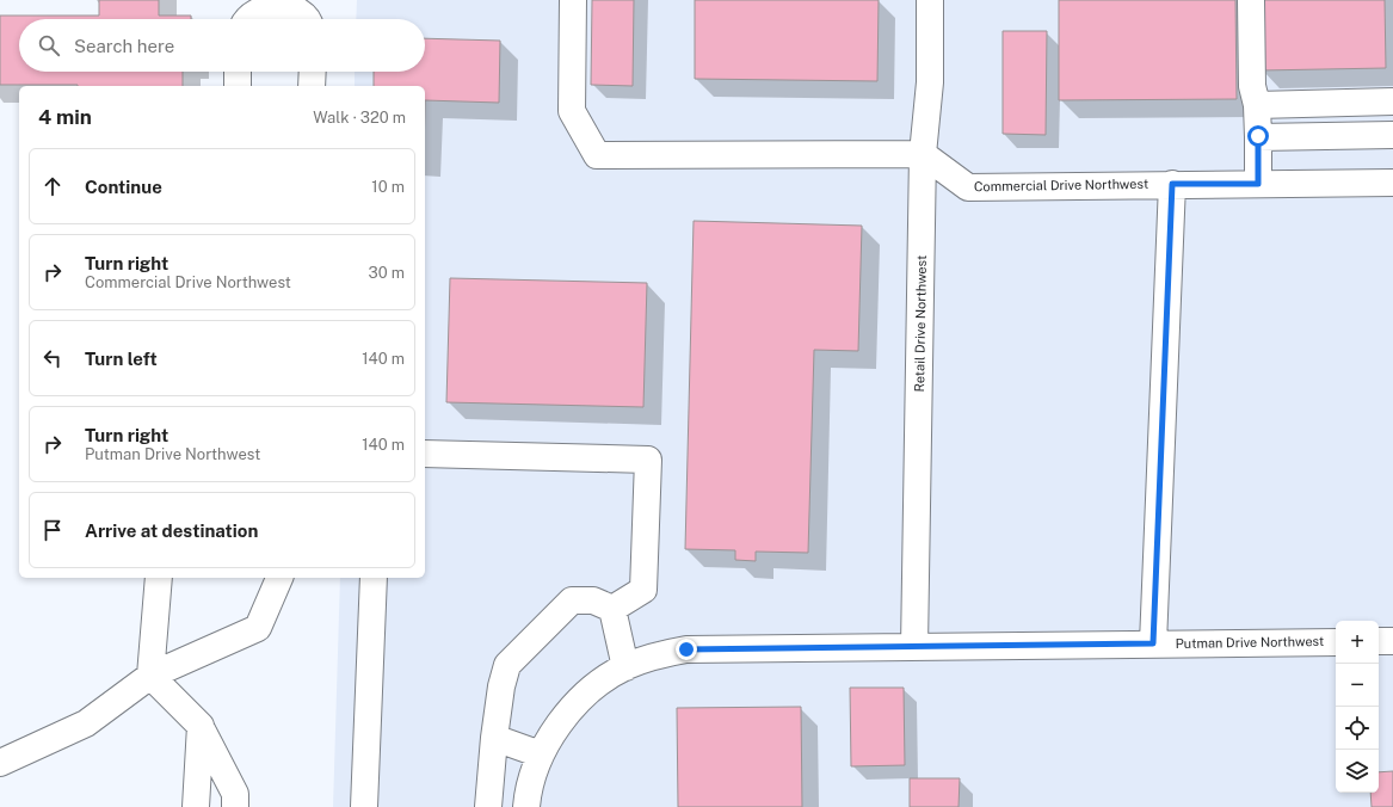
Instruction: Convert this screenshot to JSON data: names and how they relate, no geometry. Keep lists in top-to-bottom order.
{
  "streets": {
    "street": ["Commercial Drive Northwest", "Retail Drive Northwest", "Putman Drive Northwest"]
  },
  "crossings": [
    ["Commercial Drive Northwest", "Retail Drive Northwest"],
    ["Retail Drive Northwest", "Putman Drive Northwest"]
  ],
  "page": {
    "search": "Search here",
    "heading": ["4 min", "Walk · 320 m"],
    "list": [
      ["Continue", "10 m"],
      ["Turn right", "Commercial Drive Northwest", "30 m"],
      ["Turn left", "140 m"],
      ["Turn right", "Putman Drive Northwest", "140 m"],
      "Arrive at destination"
    ],
    "map_buttons": ["+", "−"]
  }
}
